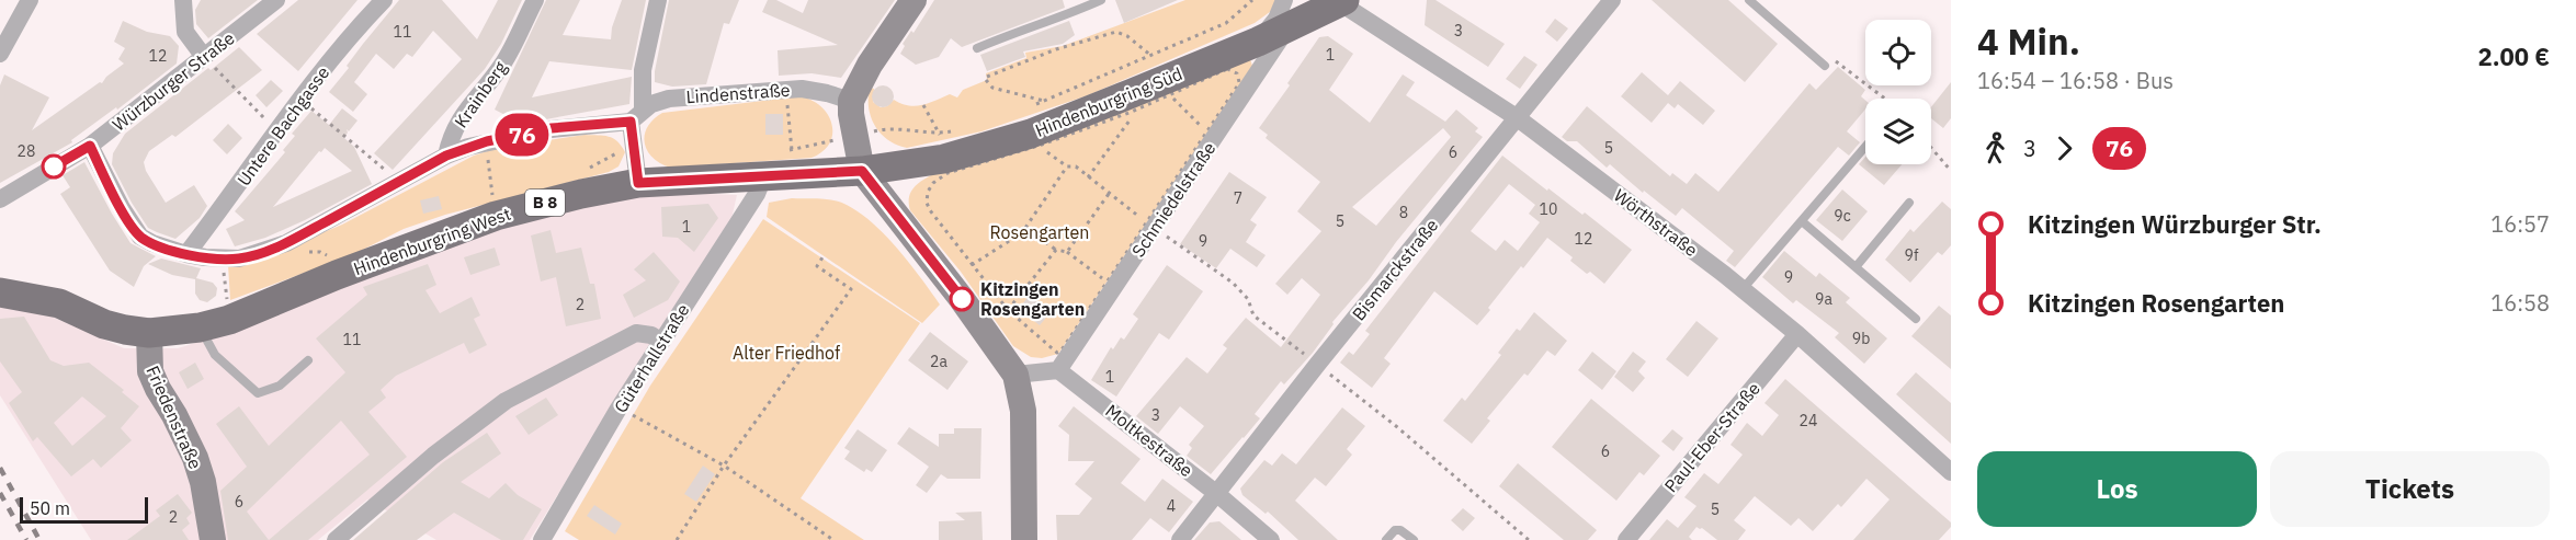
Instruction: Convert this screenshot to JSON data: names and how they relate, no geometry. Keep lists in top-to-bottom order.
{
  "streets": {
    "main road": ["Hindenburgring Süd", "B 8", "Hindenburgring West"],
    "street": [
      "Würzburger Straße",
      "Lindenstraße",
      "Krainberg",
      "Untere Bachgasse",
      "Schmiedelstraße",
      "Wörthstraße",
      "Bismarckstraße",
      "Güterhallstraße",
      "Friedenstraße",
      "Paul-Eber-Straße",
      "Moltkestraße"
    ]
  },
  "crossings": [
    ["Würzburger Straße", "Lindenstraße"],
    ["Lindenstraße", "Krainberg"],
    ["Lindenstraße", "Untere Bachgasse"],
    ["Hindenburgring Süd", "Schmiedelstraße"],
    ["Hindenburgring Süd", "Wörthstraße"],
    ["Hindenburgring Süd", "Hindenburgring West"],
    ["Schmiedelstraße", "Moltkestraße"],
    ["B 8", "Hindenburgring West"],
    ["Wörthstraße", "Bismarckstraße"],
    ["Wörthstraße", "Paul-Eber-Straße"],
    ["Hindenburgring West", "Güterhallstraße"],
    ["Hindenburgring West", "Friedenstraße"],
    ["Bismarckstraße", "Moltkestraße"]
  ],
  "parks": ["Rosengarten", "Alter Friedhof"],
  "places": ["Kitzingen Rosengarten"],
  "lines": ["bus line 76"],
  "house_numbers": [
    "3",
    "11",
    "1",
    "12",
    "5",
    "28",
    "6",
    "7",
    "10",
    "8",
    "9c",
    "5",
    "1",
    "12",
    "9",
    "9f",
    "9",
    "9a",
    "2",
    "9b",
    "11",
    "2a",
    "1",
    "3",
    "24",
    "6",
    "6",
    "4",
    "5",
    "2"
  ],
  "scale_bar": "50 m",
  "page": {
    "on_map": "76",
    "heading": ["4 Min.", "16:54 – 16:58 · Bus", "2.00 €"],
    "legs": ["3", "76"],
    "list": [
      {
        "name": "Kitzingen Würzburger Str.",
        "value": "16:57"
      },
      {
        "name": "Kitzingen Rosengarten",
        "value": "16:58"
      }
    ],
    "buttons": ["Los", "Tickets"],
    "scale": "50 m"
  }
}
